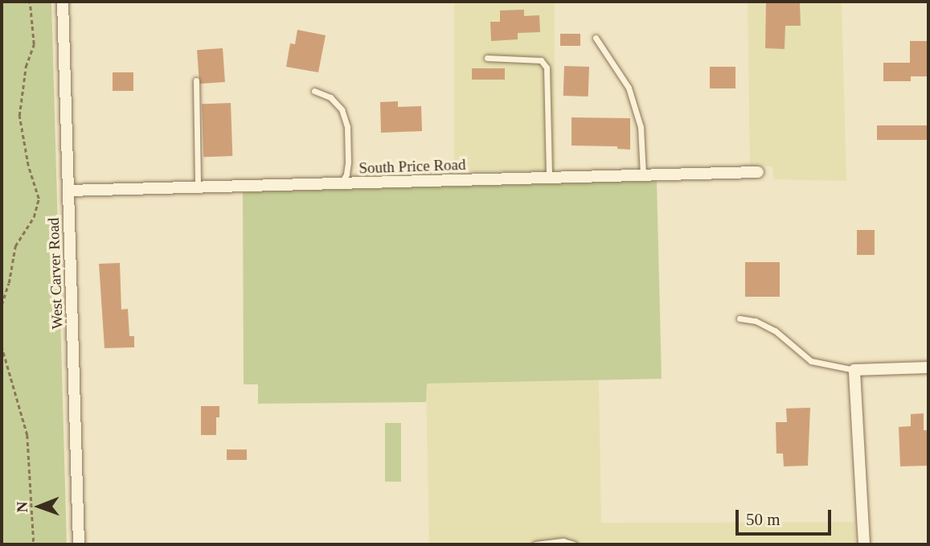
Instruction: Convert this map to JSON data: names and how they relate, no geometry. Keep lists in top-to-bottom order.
{
  "streets": {
    "street": ["South Price Road", "West Carver Road"]
  },
  "crossings": [
    ["South Price Road", "West Carver Road"]
  ],
  "scale_bar": "50 m",
  "north": "left"
}
